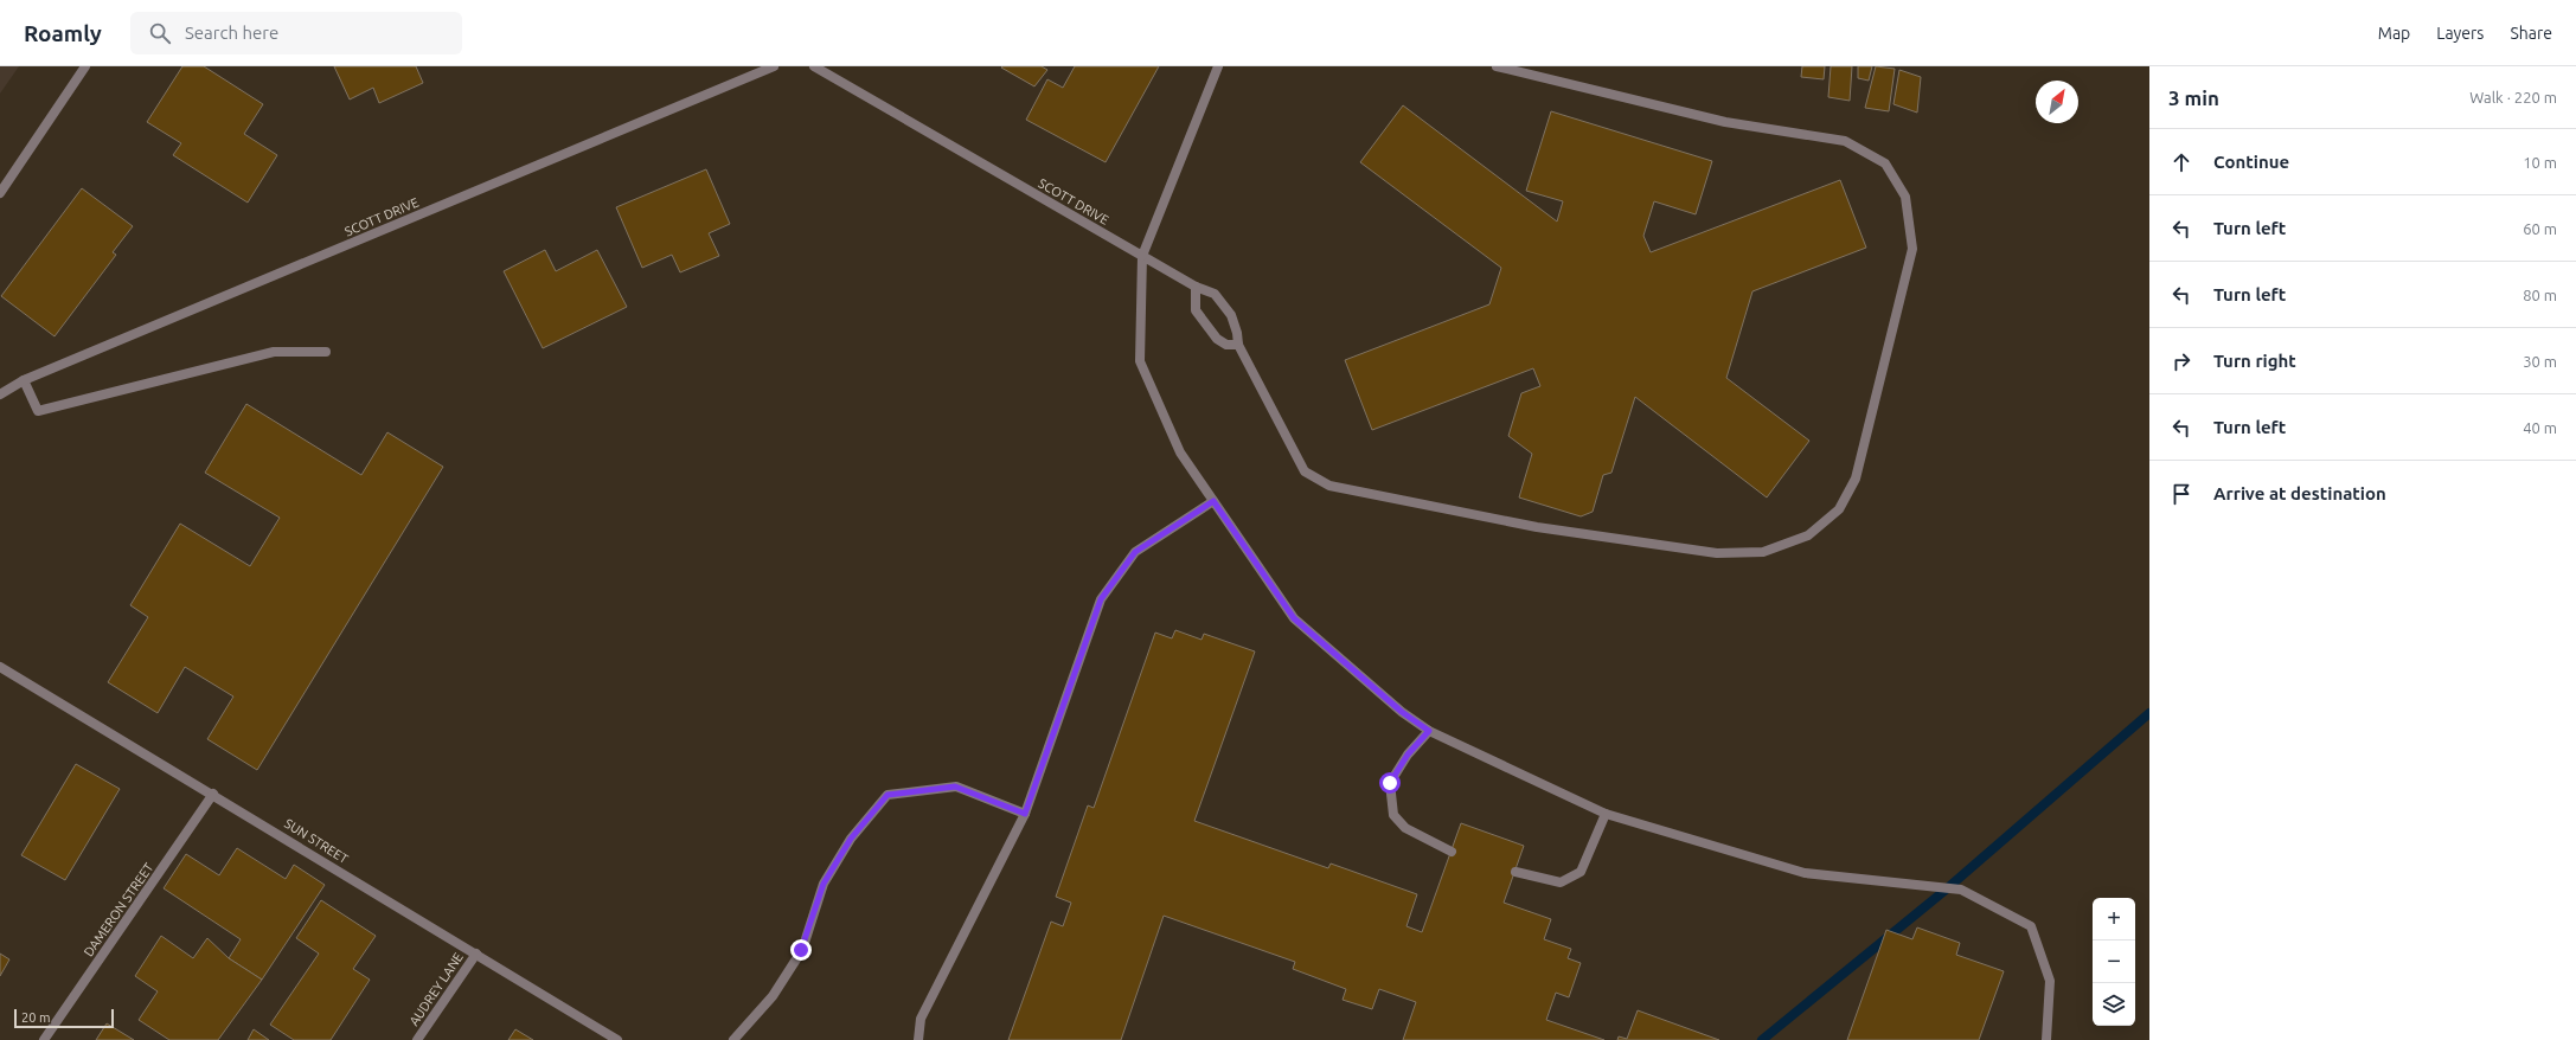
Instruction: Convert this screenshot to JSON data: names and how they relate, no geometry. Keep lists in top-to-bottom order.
{
  "streets": {
    "street": [
      "SCOTT DRIVE",
      "SUN STREET",
      "DAMERON STREET",
      "AUDREY LANE"
    ]
  },
  "crossings": [
    ["SUN STREET", "DAMERON STREET"],
    ["SUN STREET", "AUDREY LANE"]
  ],
  "scale_bar": "20 m",
  "north": "top right",
  "page": {
    "header": "Roamly",
    "search": "Search here",
    "nav": ["Map", "Layers", "Share"],
    "heading": ["3 min", "Walk · 220 m"],
    "list": [
      ["Continue", "10 m"],
      ["Turn left", "60 m"],
      ["Turn left", "80 m"],
      ["Turn right", "30 m"],
      ["Turn left", "40 m"],
      "Arrive at destination"
    ],
    "map_buttons": ["+", "−"],
    "scale": "20 m"
  }
}
